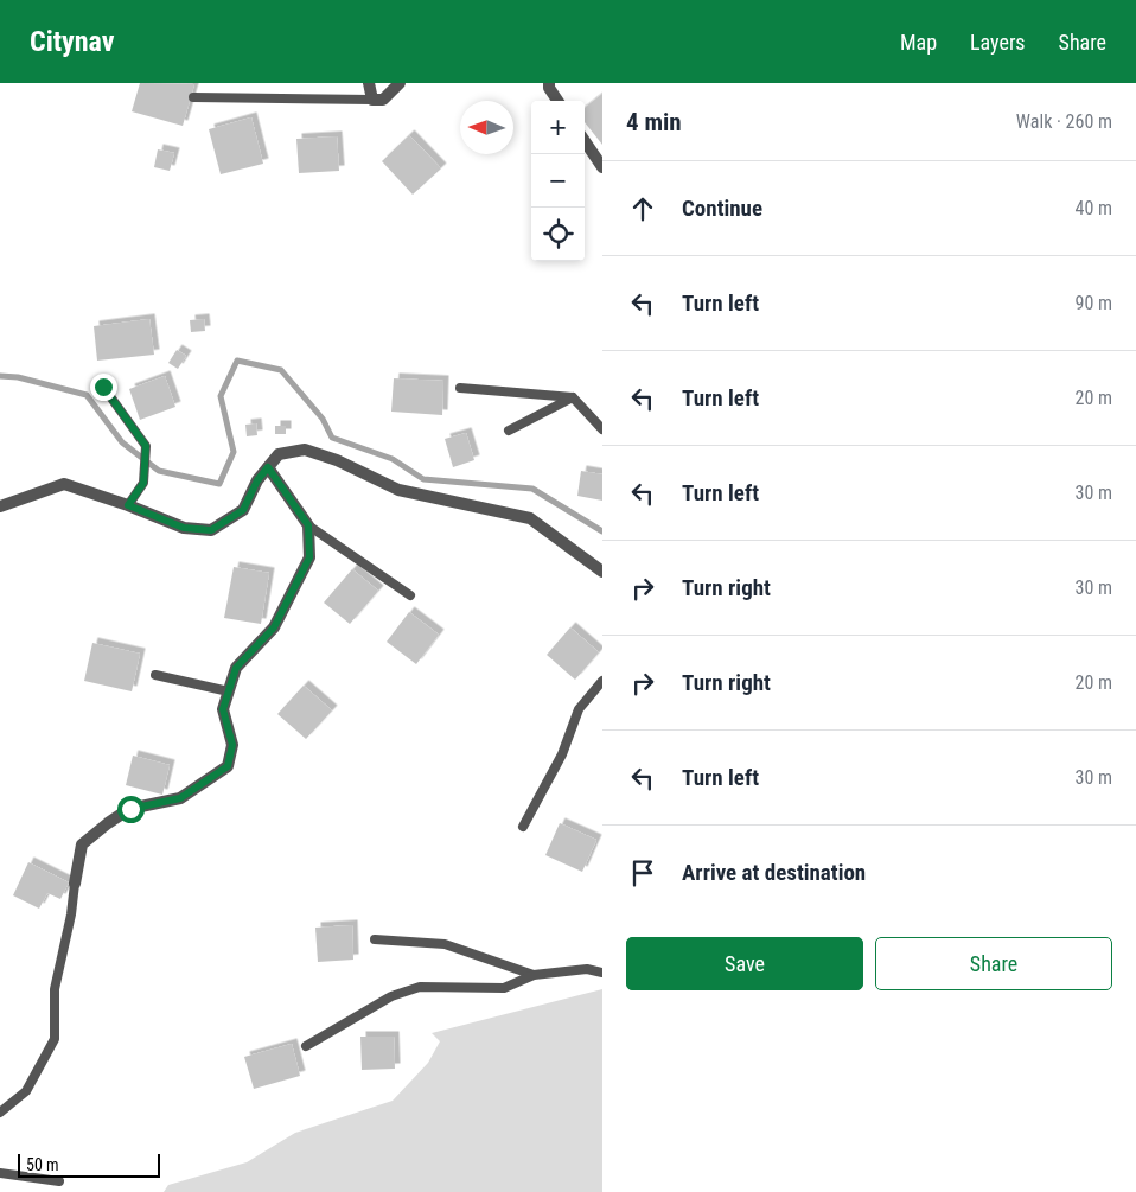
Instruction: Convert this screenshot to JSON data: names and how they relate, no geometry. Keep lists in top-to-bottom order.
{
  "scale_bar": "50 m",
  "north": "left",
  "page": {
    "header": "Citynav",
    "nav": ["Map", "Layers", "Share"],
    "heading": ["4 min", "Walk · 260 m"],
    "map_buttons": ["+", "−"],
    "list": [
      ["Continue", "40 m"],
      ["Turn left", "90 m"],
      ["Turn left", "20 m"],
      ["Turn left", "30 m"],
      ["Turn right", "30 m"],
      ["Turn right", "20 m"],
      ["Turn left", "30 m"],
      "Arrive at destination"
    ],
    "buttons": ["Save", "Share"],
    "scale": "50 m"
  }
}
